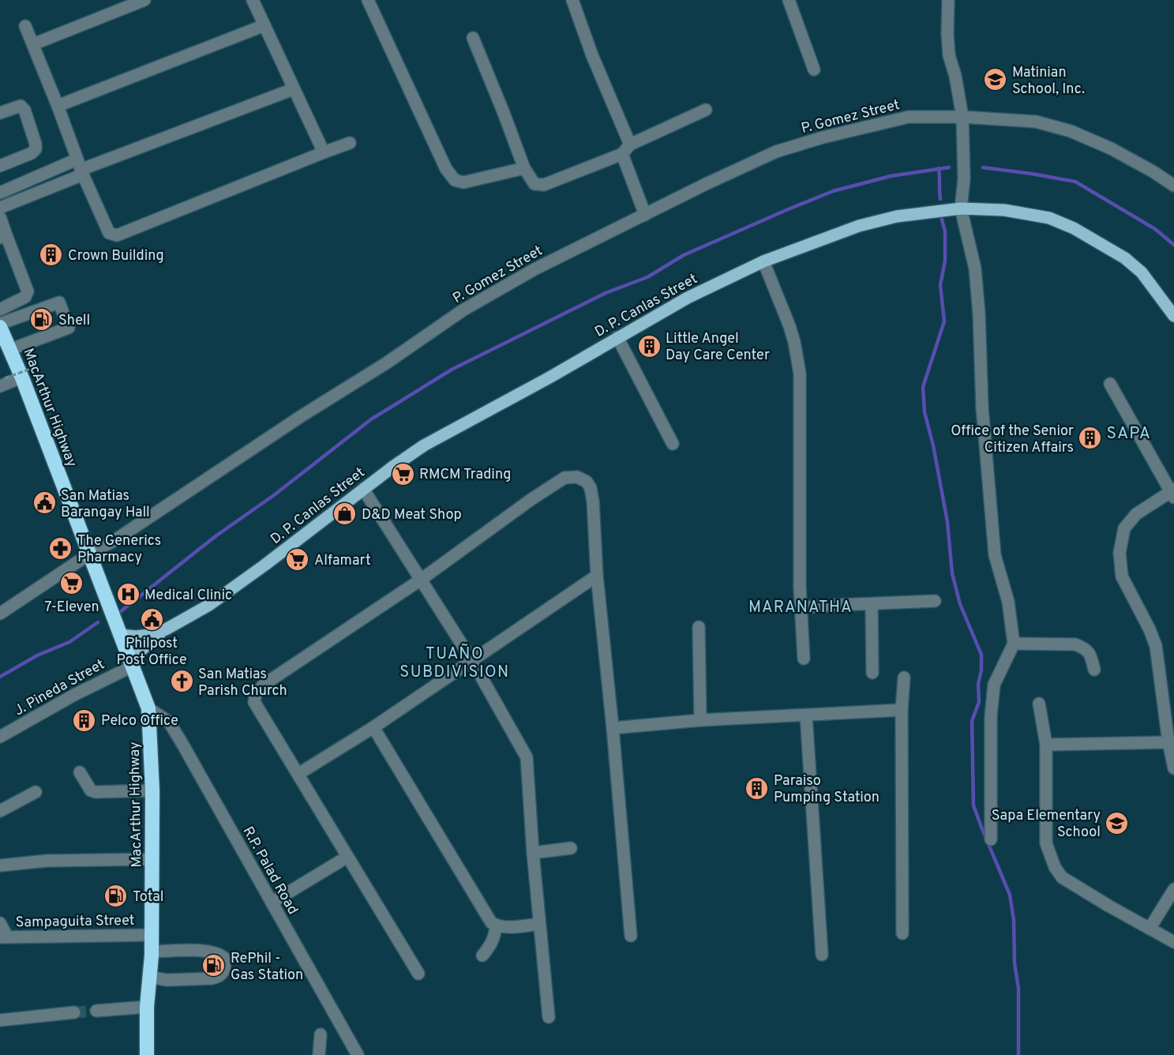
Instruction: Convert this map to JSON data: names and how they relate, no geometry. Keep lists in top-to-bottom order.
{
  "streets": {
    "highway": ["MacArthur Highway"],
    "main road": ["D. P. Canlas Street"],
    "street": [
      "P. Gomez Street",
      "J. Pineda Street",
      "R.P. Palad Road",
      "Sampaguita Street"
    ]
  },
  "crossings": [
    ["P. Gomez Street", "MacArthur Highway"],
    ["D. P. Canlas Street", "MacArthur Highway"],
    ["D. P. Canlas Street", "J. Pineda Street"],
    ["MacArthur Highway", "J. Pineda Street"],
    ["MacArthur Highway", "R.P. Palad Road"],
    ["MacArthur Highway", "Sampaguita Street"]
  ],
  "districts": ["SAPA", "MARANATHA", "TUAÑO SUBDIVISION"],
  "places": {
    "school or university": ["Matinian School, Inc.", "Sapa Elementary School"],
    "building": [
      "Crown Building",
      "Little Angel Day Care Center",
      "Office of the Senior Citizen Affairs",
      "Pelco Office",
      "Paraiso Pumping Station"
    ],
    "fuel station": ["Shell", "Total", "RePhil - Gas Station"],
    "supermarket": ["RMCM Trading", "Alfamart", "7-Eleven"],
    "public building": ["San Matias Barangay Hall", "Philpost Post Office"],
    "shop": ["D&D Meat Shop"],
    "pharmacy": ["The Generics Pharmacy"],
    "hospital": ["Medical Clinic"],
    "church": ["San Matias Parish Church"]
  }
}
